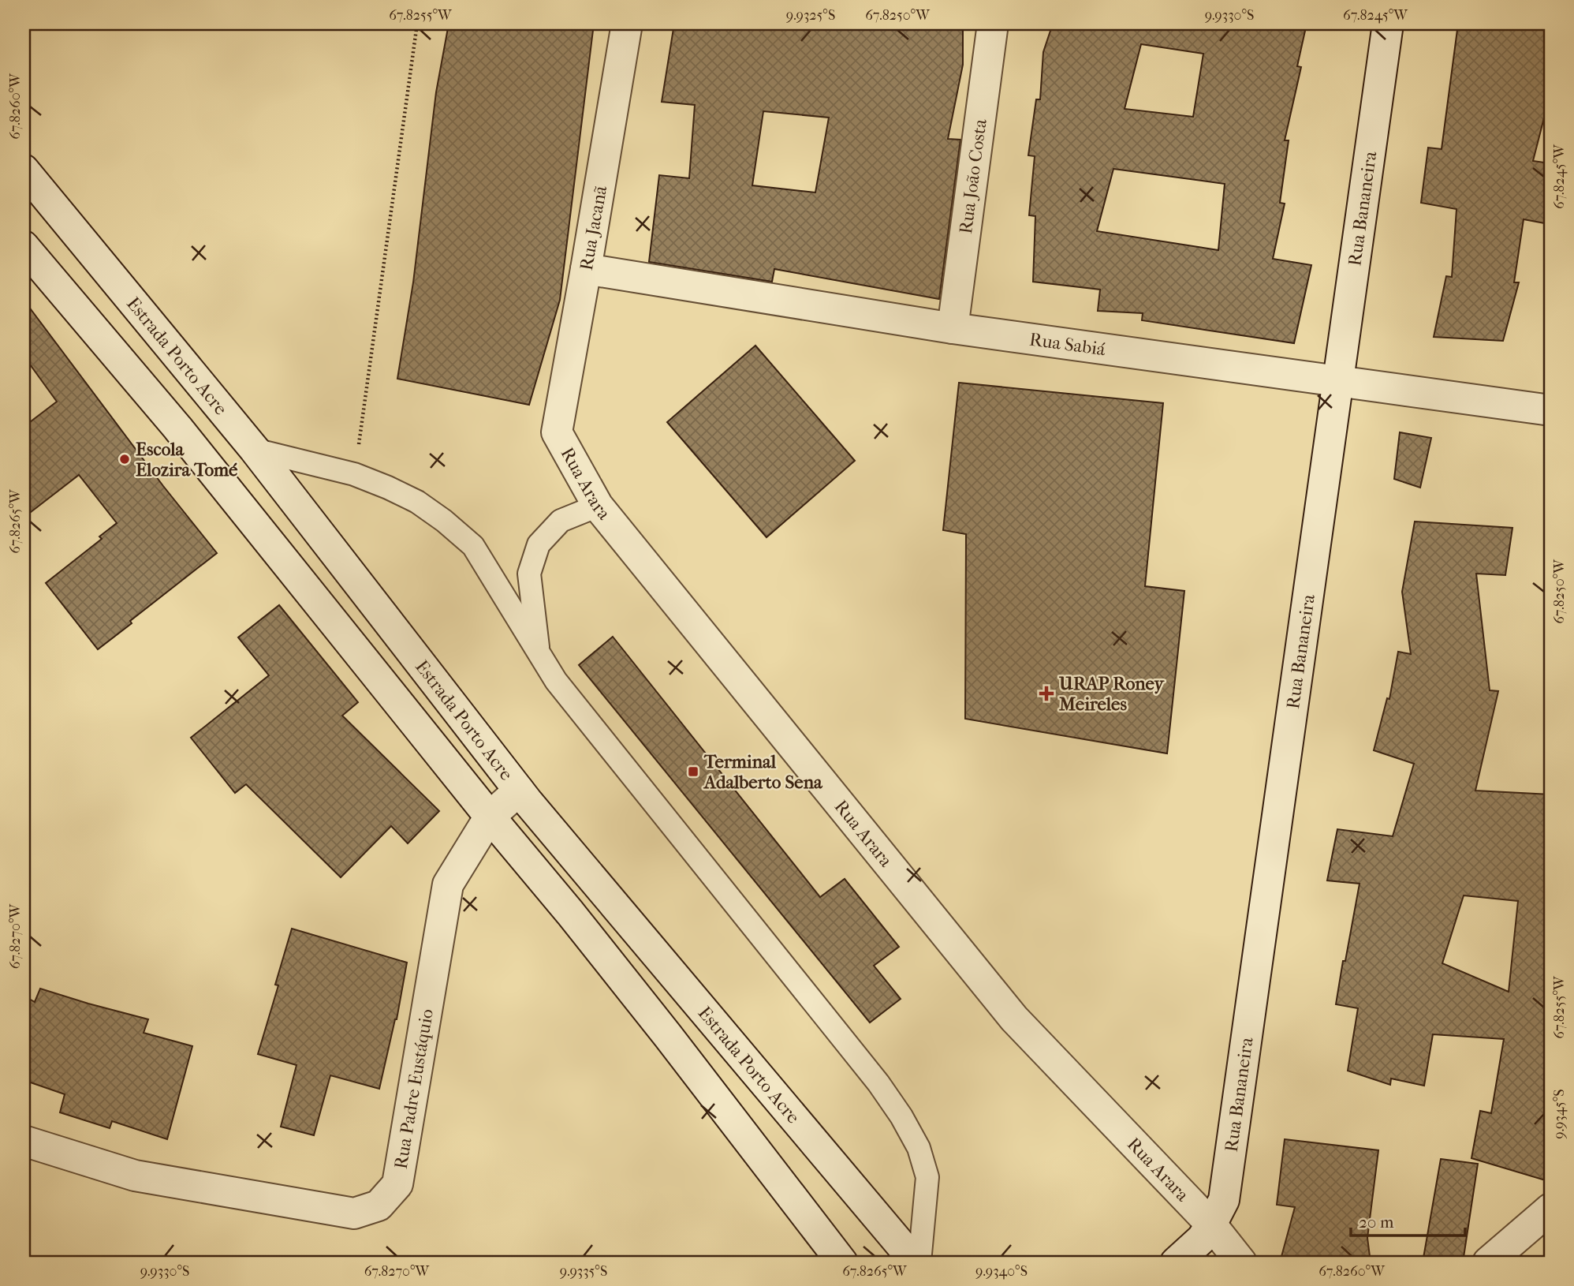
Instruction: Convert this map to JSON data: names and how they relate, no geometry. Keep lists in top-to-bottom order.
{
  "streets": {
    "street": [
      "Rua João Costa",
      "Rua Bananeira",
      "Rua Jacanã",
      "Rua Sabiá",
      "Estrada Porto Acre",
      "Rua Arara",
      "Rua Padre Eustáquio"
    ]
  },
  "crossings": [
    ["Rua João Costa", "Rua Sabiá"],
    ["Rua Bananeira", "Rua Sabiá"],
    ["Rua Bananeira", "Rua Arara"],
    ["Rua Jacanã", "Rua Sabiá"],
    ["Rua Jacanã", "Rua Arara"],
    ["Estrada Porto Acre", "Rua Padre Eustáquio"]
  ],
  "places": {
    "other": ["Escola Elozira Tomé"],
    "health": ["URAP Roney Meireles"],
    "transit": ["Terminal Adalberto Sena"]
  },
  "scale_bar": "20 m",
  "coordinates": [
    "67.8255°W",
    "9.9325°S",
    "67.8250°W",
    "9.9330°S",
    "67.8245°W",
    "67.8260°W",
    "67.8265°W",
    "67.8270°W",
    "9.9345°S",
    "9.9335°S",
    "9.9340°S"
  ]
}
